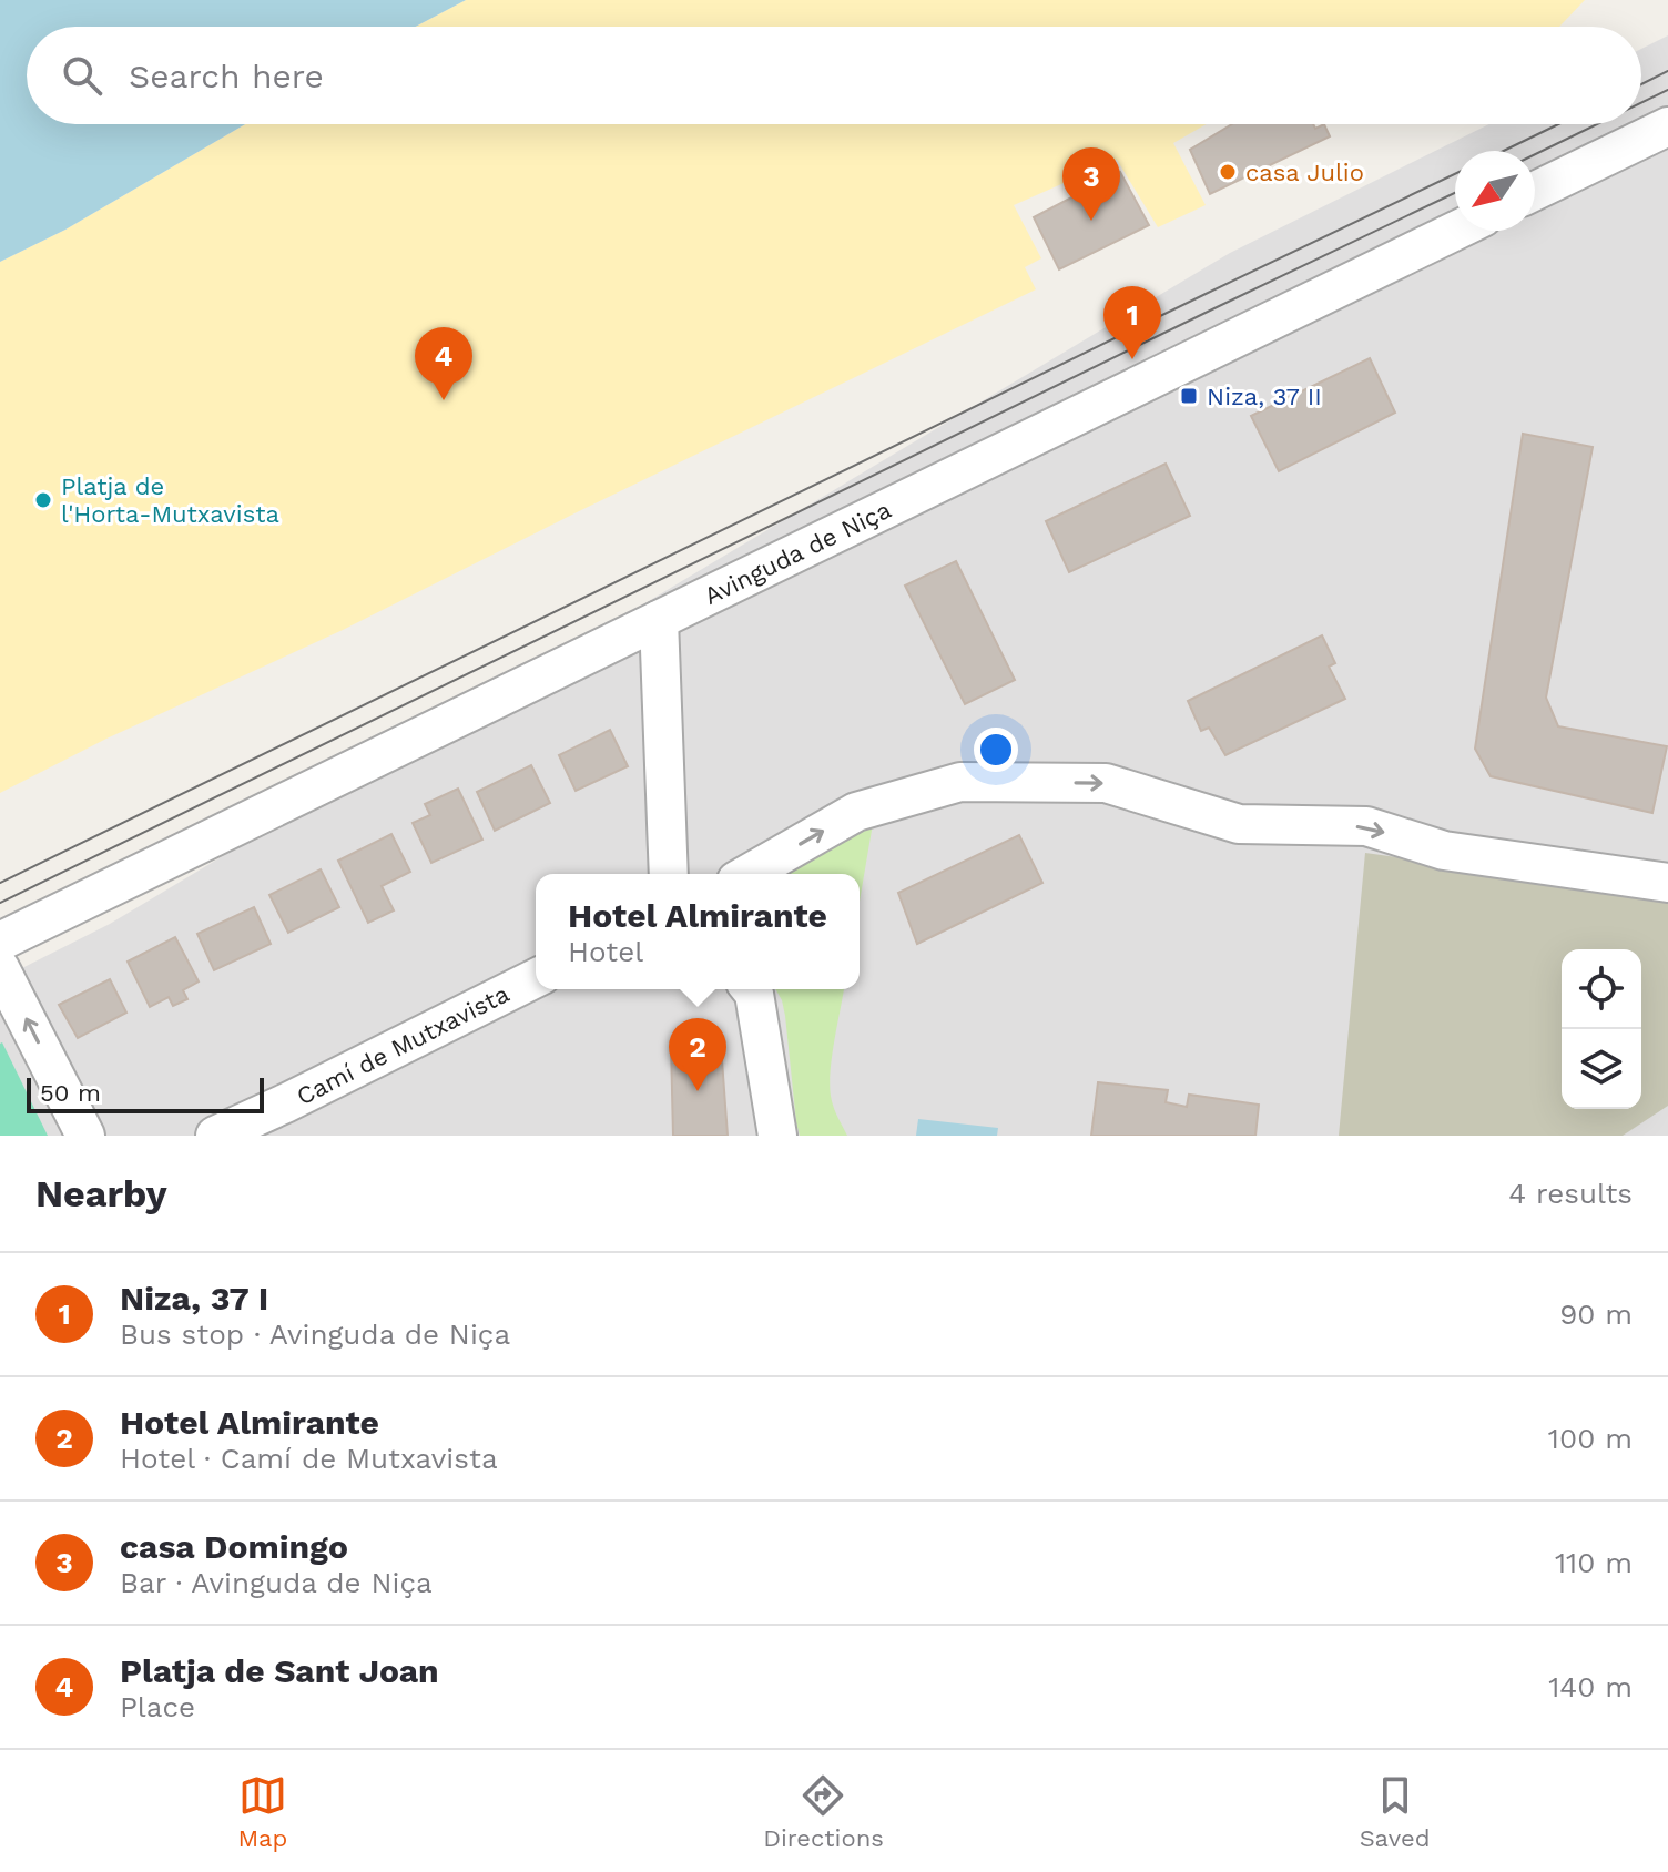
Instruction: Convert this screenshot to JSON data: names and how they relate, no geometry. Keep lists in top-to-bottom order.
{
  "streets": {
    "street": ["Avinguda de Niça", "Camí de Mutxavista"]
  },
  "places": {
    "other": ["casa Julio", "Platja de l'Horta-Mutxavista"],
    "transit": ["Niza, 37 II"]
  },
  "scale_bar": "50 m",
  "north": "bottom left",
  "page": {
    "search": "Search here",
    "pins": [
      "3",
      "1",
      "4",
      "2"
    ],
    "popup": ["Hotel Almirante", "Hotel"],
    "scale": "50 m",
    "heading": ["Nearby", "4 results"],
    "list": [
      {
        "mark": "1",
        "name": "Niza, 37 I",
        "note": "Bus stop · Avinguda de Niça",
        "value": "90 m"
      },
      {
        "mark": "2",
        "name": "Hotel Almirante",
        "note": "Hotel · Camí de Mutxavista",
        "value": "100 m"
      },
      {
        "mark": "3",
        "name": "casa Domingo",
        "note": "Bar · Avinguda de Niça",
        "value": "110 m"
      },
      {
        "mark": "4",
        "name": "Platja de Sant Joan",
        "note": "Place",
        "value": "140 m"
      }
    ],
    "nav": ["Map", "Directions", "Saved"]
  }
}
